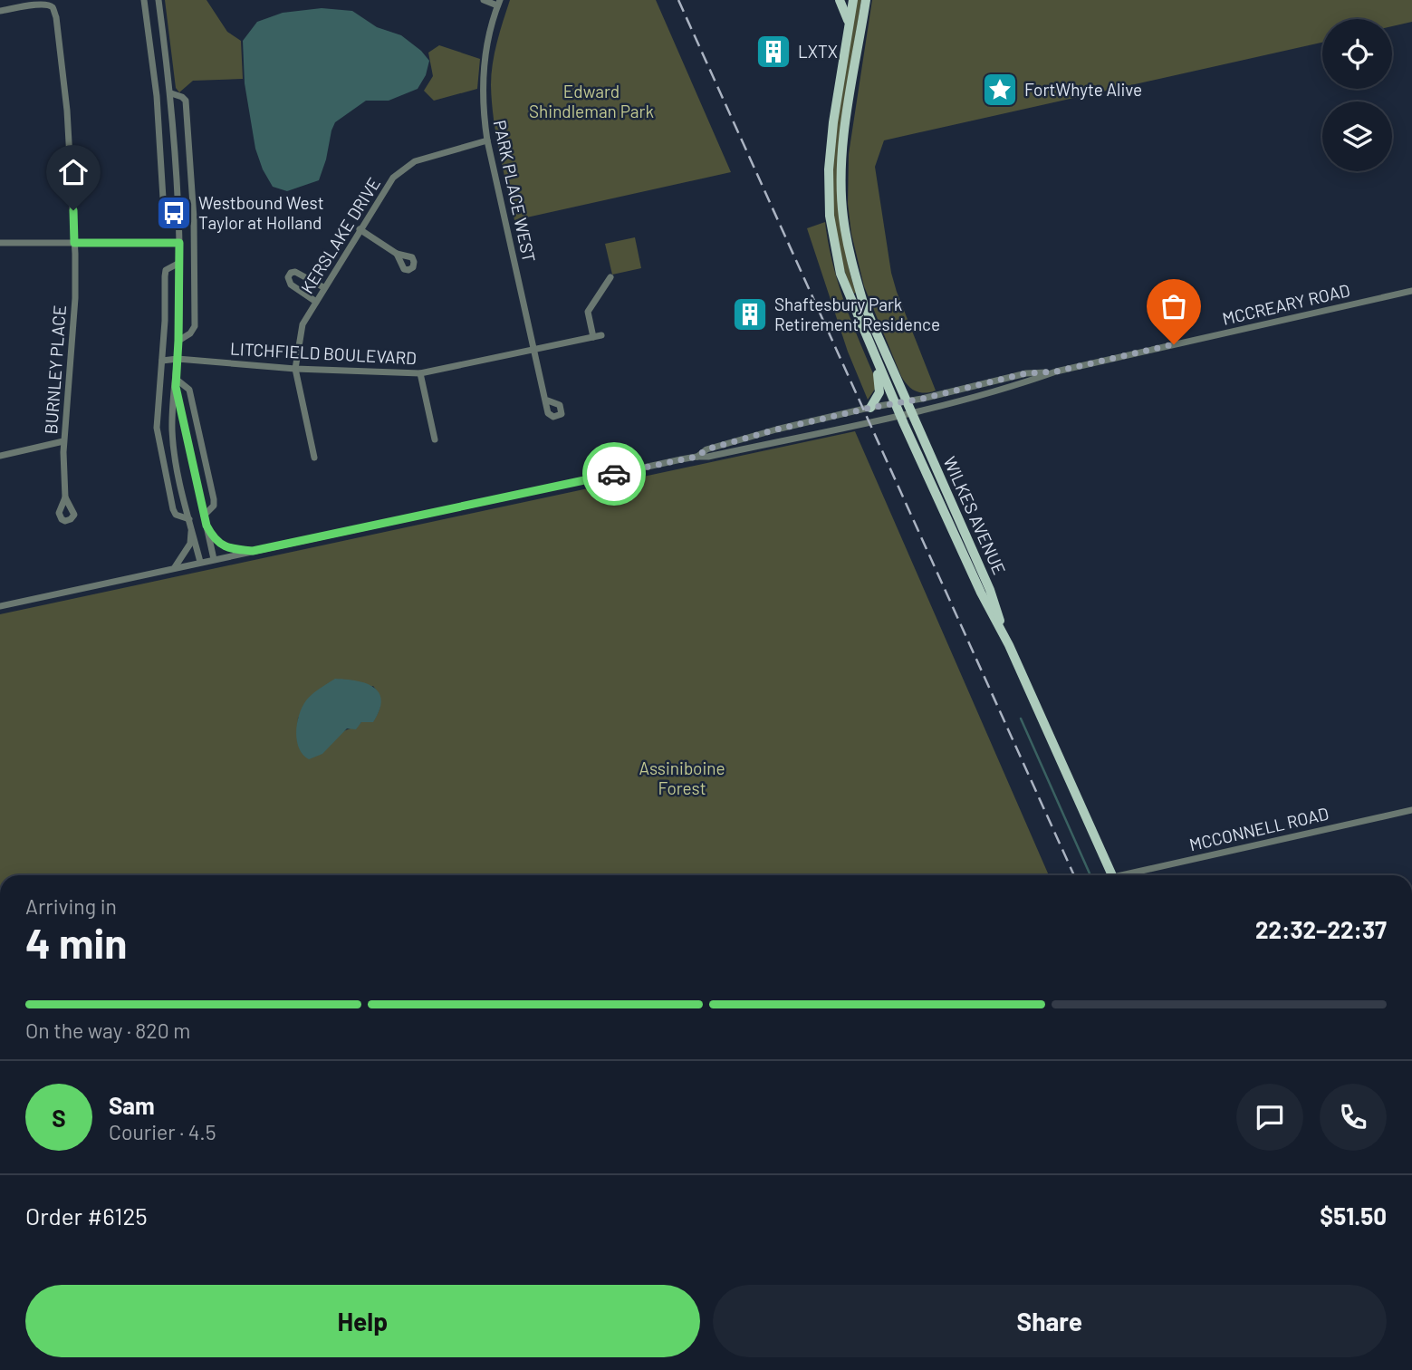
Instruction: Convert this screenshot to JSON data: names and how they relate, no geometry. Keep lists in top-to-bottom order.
{
  "streets": {
    "main road": ["WILKES AVENUE"],
    "street": [
      "PARK PLACE WEST",
      "KERSLAKE DRIVE",
      "MCCREARY ROAD",
      "LITCHFIELD BOULEVARD",
      "BURNLEY PLACE",
      "MCCONNELL ROAD"
    ]
  },
  "crossings": [
    ["PARK PLACE WEST", "KERSLAKE DRIVE"],
    ["PARK PLACE WEST", "LITCHFIELD BOULEVARD"],
    ["KERSLAKE DRIVE", "LITCHFIELD BOULEVARD"],
    ["MCCREARY ROAD", "WILKES AVENUE"]
  ],
  "parks": ["Edward Shindleman Park", "Assiniboine Forest"],
  "places": {
    "building": ["LXTX", "Shaftesbury Park Retirement Residence"],
    "place": ["FortWhyte Alive"],
    "bus stop": ["Westbound West Taylor at Holland"]
  },
  "page": {
    "heading": ["4 min", "Arriving in", "22:32–22:37"],
    "panel": [
      "Sam",
      "Courier · 4.5",
      "Order #6125",
      "$51.50"
    ],
    "bar": "On the way · 820 m",
    "round": "S",
    "buttons": ["Help", "Share"]
  }
}
